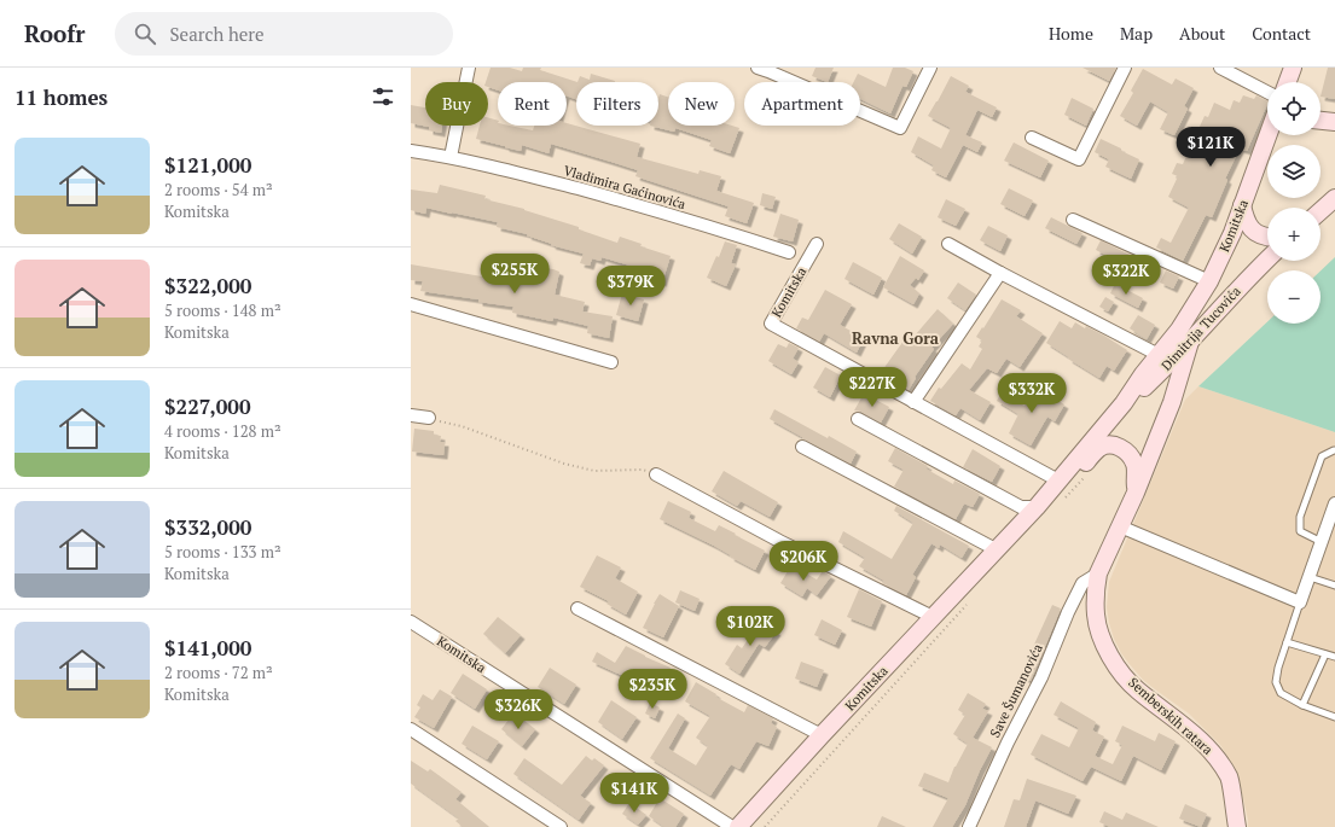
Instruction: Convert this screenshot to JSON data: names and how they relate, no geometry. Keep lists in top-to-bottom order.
{
  "streets": {
    "main road": ["Komitska", "Dimitrija Tucovića", "Semberskih ratara"],
    "street": ["Vladimira Gaćinovića", "Save Šumanovića"]
  },
  "crossings": [
    ["Komitska", "Dimitrija Tucovića"],
    ["Komitska", "Semberskih ratara"],
    ["Dimitrija Tucovića", "Semberskih ratara"],
    ["Save Šumanovića", "Semberskih ratara"]
  ],
  "districts": ["Ravna Gora"],
  "page": {
    "header": "Roofr",
    "search": "Search here",
    "nav": [
      "Home",
      "Map",
      "About",
      "Contact"
    ],
    "heading": "11 homes",
    "map_buttons": ["+", "−"],
    "chip": [
      "Buy",
      "Rent",
      "Filters",
      "New",
      "Apartment"
    ],
    "list": [
      {
        "name": "$121,000",
        "note": "2 rooms · 54 m² · Komitska"
      },
      {
        "name": "$322,000",
        "note": "5 rooms · 148 m² · Komitska"
      },
      {
        "name": "$227,000",
        "note": "4 rooms · 128 m² · Komitska"
      },
      {
        "name": "$332,000",
        "note": "5 rooms · 133 m² · Komitska"
      },
      {
        "name": "$141,000",
        "note": "2 rooms · 72 m² · Komitska"
      }
    ],
    "price": [
      "$121K",
      "$255K",
      "$322K",
      "$379K",
      "$227K",
      "$332K",
      "$206K",
      "$102K",
      "$235K",
      "$326K",
      "$141K"
    ]
  }
}
